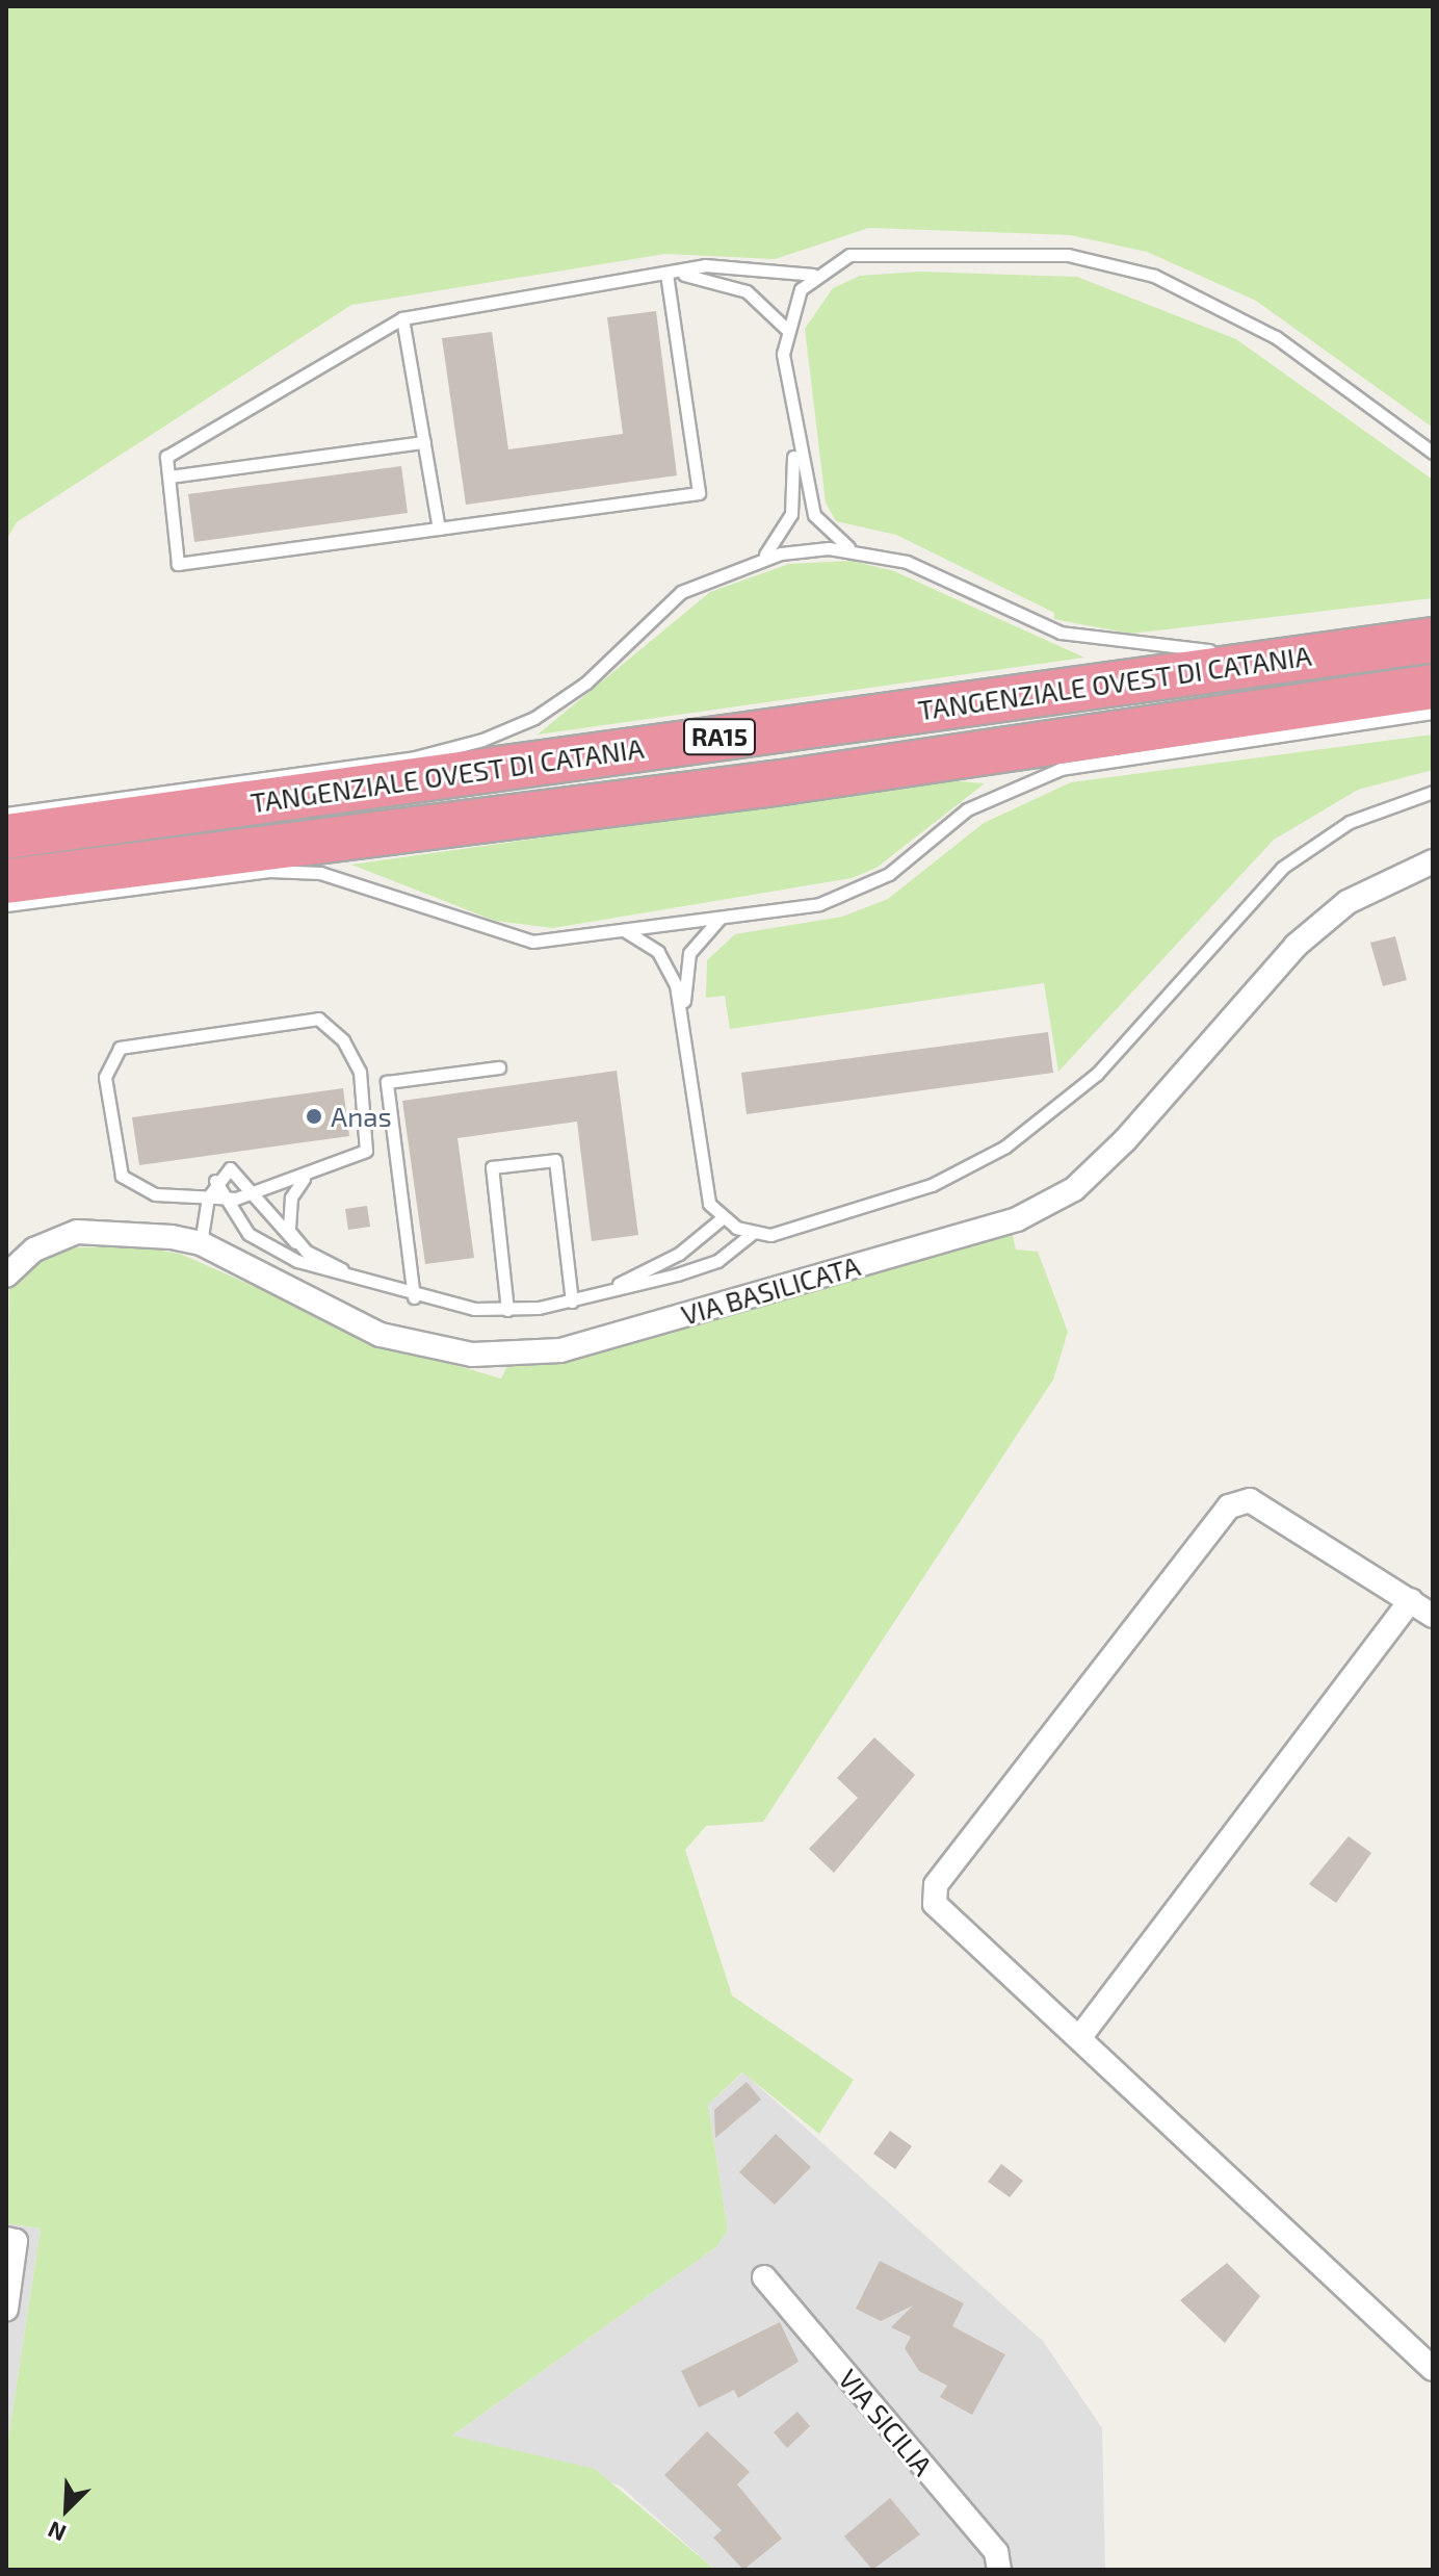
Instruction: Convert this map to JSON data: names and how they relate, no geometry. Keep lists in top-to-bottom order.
{
  "streets": {
    "highway": ["TANGENZIALE OVEST DI CATANIA", "RA15"],
    "street": ["VIA BASILICATA", "VIA SICILIA"]
  },
  "places": ["Anas"],
  "north": "bottom left"
}
